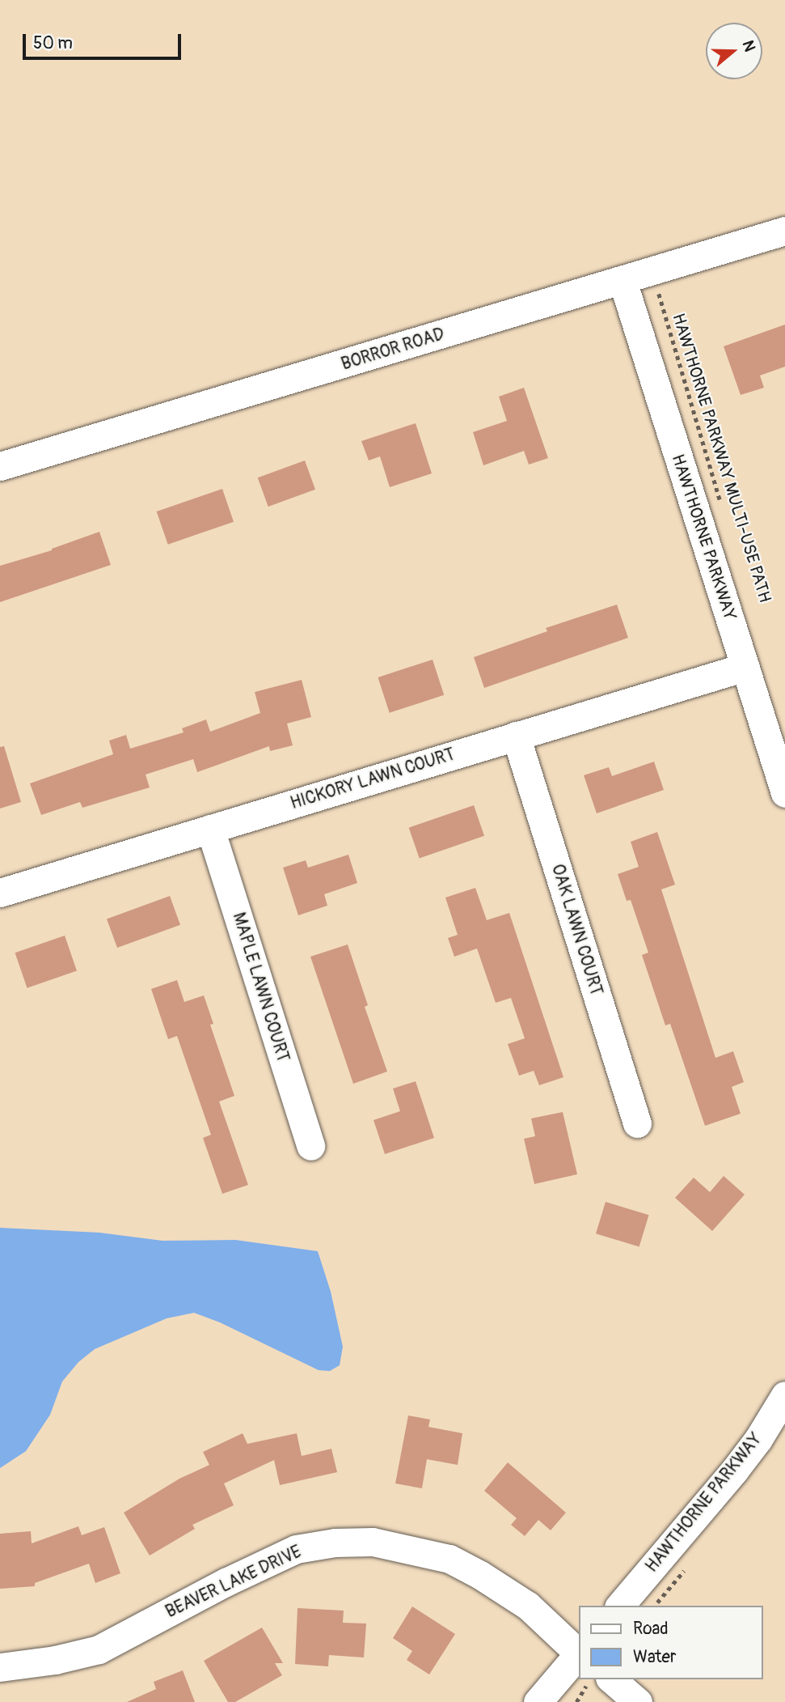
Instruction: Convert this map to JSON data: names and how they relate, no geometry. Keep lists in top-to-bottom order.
{
  "streets": {
    "street": [
      "BORROR ROAD",
      "HAWTHORNE PARKWAY",
      "HICKORY LAWN COURT",
      "OAK LAWN COURT",
      "MAPLE LAWN COURT",
      "BEAVER LAKE DRIVE"
    ],
    "path": ["HAWTHORNE PARKWAY MULTI-USE PATH"]
  },
  "crossings": [
    ["BORROR ROAD", "HAWTHORNE PARKWAY MULTI-USE PATH"],
    ["BORROR ROAD", "HAWTHORNE PARKWAY"],
    ["HAWTHORNE PARKWAY", "HICKORY LAWN COURT"],
    ["HICKORY LAWN COURT", "OAK LAWN COURT"],
    ["HICKORY LAWN COURT", "MAPLE LAWN COURT"]
  ],
  "legend": ["Road", "Water"],
  "scale_bar": "50 m",
  "north": "right"
}
